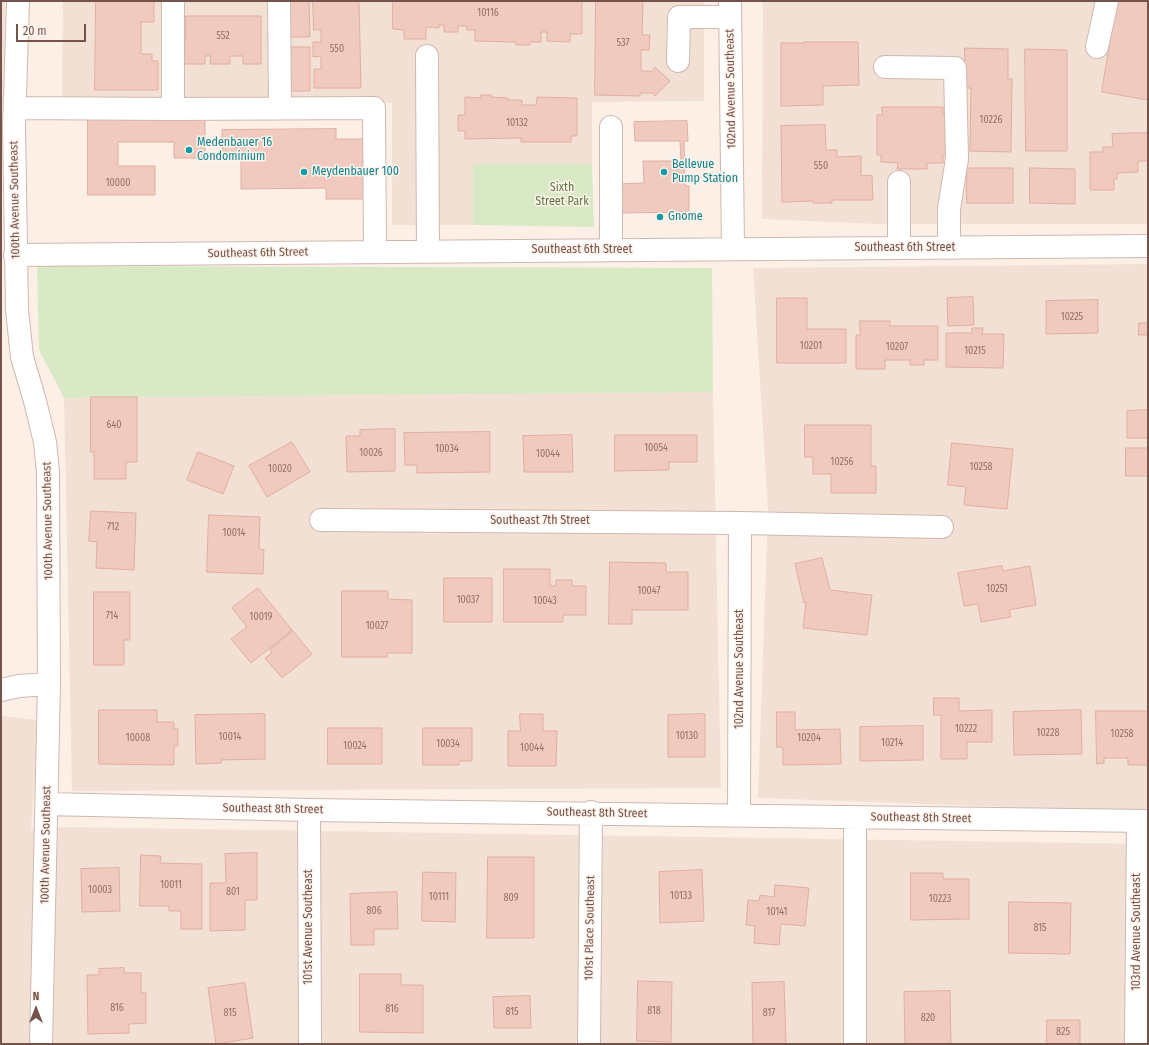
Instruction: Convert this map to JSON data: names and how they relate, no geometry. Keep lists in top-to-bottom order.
{
  "streets": {
    "street": [
      "102nd Avenue Southeast",
      "100th Avenue Southeast",
      "Southeast 6th Street",
      "Southeast 7th Street",
      "Southeast 8th Street",
      "101st Avenue Southeast",
      "101st Place Southeast",
      "103rd Avenue Southeast"
    ]
  },
  "crossings": [
    ["102nd Avenue Southeast", "Southeast 6th Street"],
    ["102nd Avenue Southeast", "Southeast 7th Street"],
    ["102nd Avenue Southeast", "Southeast 8th Street"],
    ["100th Avenue Southeast", "Southeast 6th Street"],
    ["100th Avenue Southeast", "Southeast 8th Street"],
    ["Southeast 8th Street", "101st Avenue Southeast"],
    ["Southeast 8th Street", "101st Place Southeast"],
    ["Southeast 8th Street", "103rd Avenue Southeast"]
  ],
  "parks": ["Sixth Street Park"],
  "places": [
    "Medenbauer 16 Condominium",
    "Meydenbauer 100",
    "Bellevue Pump Station",
    "Gnome"
  ],
  "house_numbers": [
    "10116",
    "552",
    "537",
    "550",
    "10226",
    "10132",
    "550",
    "10000",
    "10225",
    "10201",
    "10207",
    "10215",
    "640",
    "10054",
    "10034",
    "10026",
    "10044",
    "10256",
    "10258",
    "10020",
    "712",
    "10014",
    "10251",
    "10047",
    "10037",
    "10043",
    "714",
    "10019",
    "10027",
    "10222",
    "10228",
    "10258",
    "10130",
    "10014",
    "10008",
    "10204",
    "10214",
    "10034",
    "10024",
    "10044",
    "10011",
    "10003",
    "801",
    "10133",
    "10111",
    "809",
    "10223",
    "806",
    "10141",
    "815",
    "816",
    "816",
    "818",
    "815",
    "815",
    "817",
    "820",
    "825"
  ],
  "scale_bar": "20 m",
  "north": "top"
}
